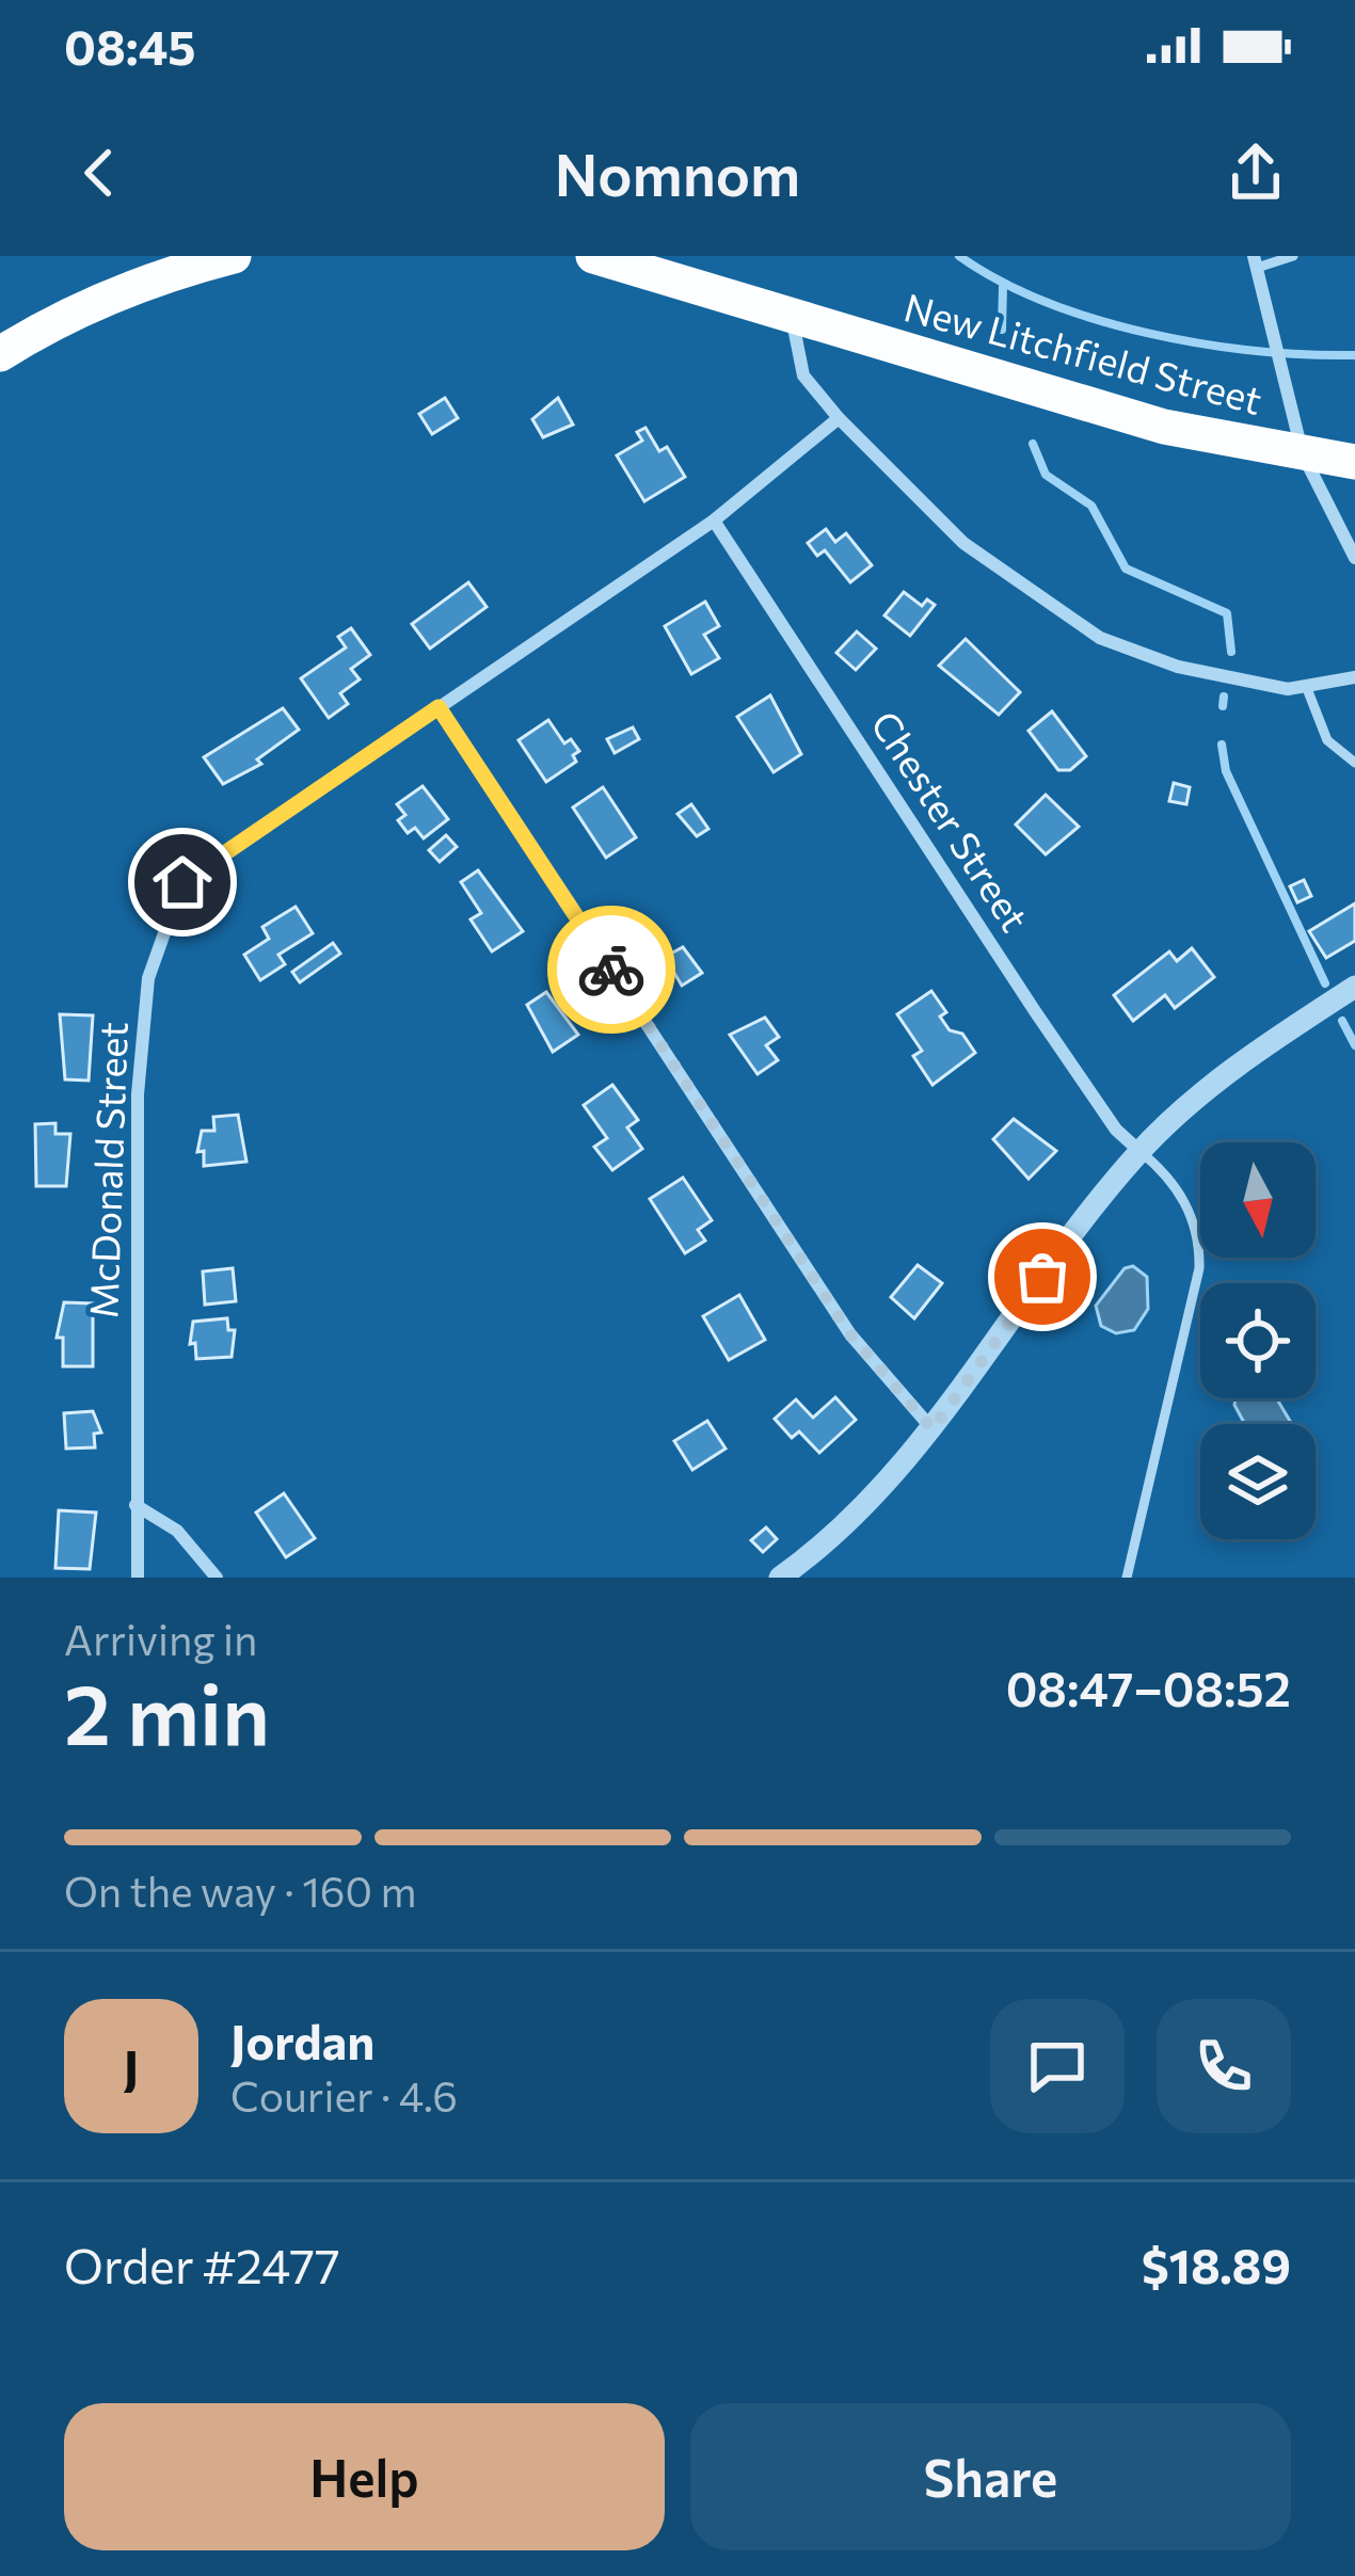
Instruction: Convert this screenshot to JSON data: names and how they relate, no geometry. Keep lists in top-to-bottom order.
{
  "streets": {
    "highway": ["New Litchfield Street"],
    "street": ["Chester Street", "McDonald Street"]
  },
  "crossings": [
    ["Chester Street", "McDonald Street"]
  ],
  "north": "bottom",
  "page": {
    "status": "08:45",
    "header": "Nomnom",
    "heading": ["2 min", "Arriving in", "08:47–08:52"],
    "panel": [
      "Jordan",
      "Courier · 4.6",
      "Order #2477",
      "$18.89"
    ],
    "bar": "On the way · 160 m",
    "round": "J",
    "buttons": ["Help", "Share"]
  }
}
